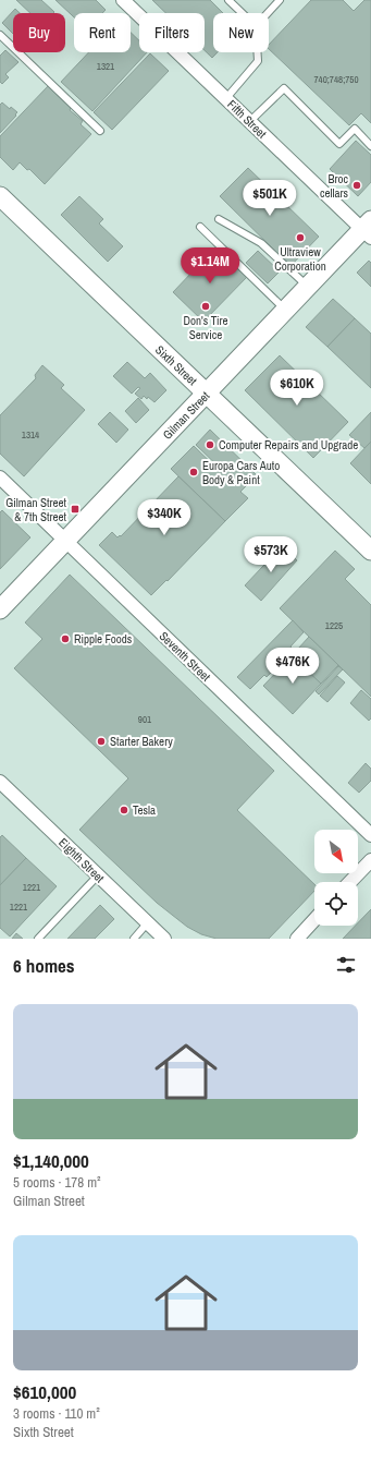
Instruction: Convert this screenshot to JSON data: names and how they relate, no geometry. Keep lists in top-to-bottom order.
{
  "streets": {
    "main road": ["Sixth Street", "Gilman Street"],
    "street": ["Fifth Street", "Seventh Street", "Eighth Street"]
  },
  "crossings": [
    ["Fifth Street", "Gilman Street"],
    ["Sixth Street", "Gilman Street"],
    ["Gilman Street", "Seventh Street"]
  ],
  "places": {
    "other": [
      "Broc cellars",
      "Ultraview Corporation",
      "Don's Tire Service",
      "Computer Repairs and Upgrade",
      "Europa Cars Auto Body & Paint",
      "Ripple Foods",
      "Starter Bakery",
      "Tesla"
    ],
    "transit": ["Gilman Street & 7th Street"]
  },
  "house_numbers": [
    "1321",
    "740;748;750",
    "1314",
    "1225",
    "901",
    "1221",
    "1221"
  ],
  "north": "bottom right",
  "page": {
    "chip": [
      "Buy",
      "Rent",
      "Filters",
      "New"
    ],
    "price": [
      "$501K",
      "$1.14M",
      "$610K",
      "$340K",
      "$573K",
      "$476K"
    ],
    "heading": "6 homes",
    "list": [
      {
        "name": "$1,140,000",
        "note": "5 rooms · 178 m² · Gilman Street"
      },
      {
        "name": "$610,000",
        "note": "3 rooms · 110 m² · Sixth Street"
      }
    ]
  }
}
